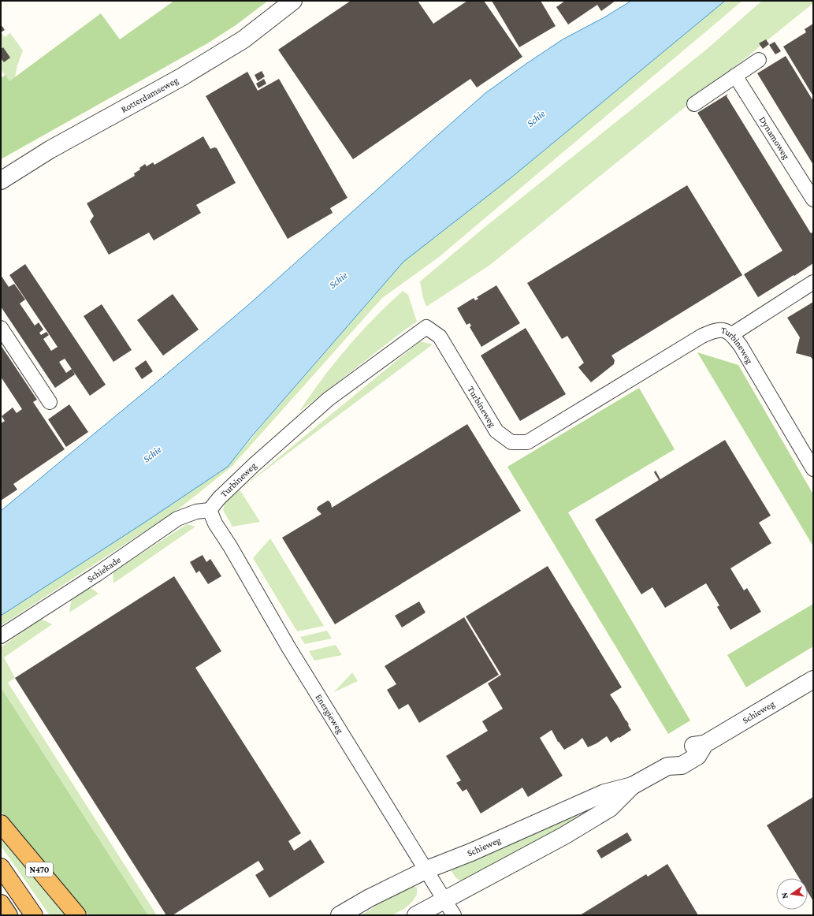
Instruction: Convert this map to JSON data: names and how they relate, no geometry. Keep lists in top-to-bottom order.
{
  "streets": {
    "highway": ["N470"],
    "street": [
      "Rotterdamseweg",
      "Dynamoweg",
      "Turbineweg",
      "Schiekade",
      "Schieweg",
      "Energieweg"
    ]
  },
  "crossings": [
    ["Turbineweg", "Schiekade"],
    ["Turbineweg", "Energieweg"],
    ["Schiekade", "Energieweg"],
    ["Schieweg", "Energieweg"]
  ],
  "water": ["Schie"],
  "north": "left"
}
